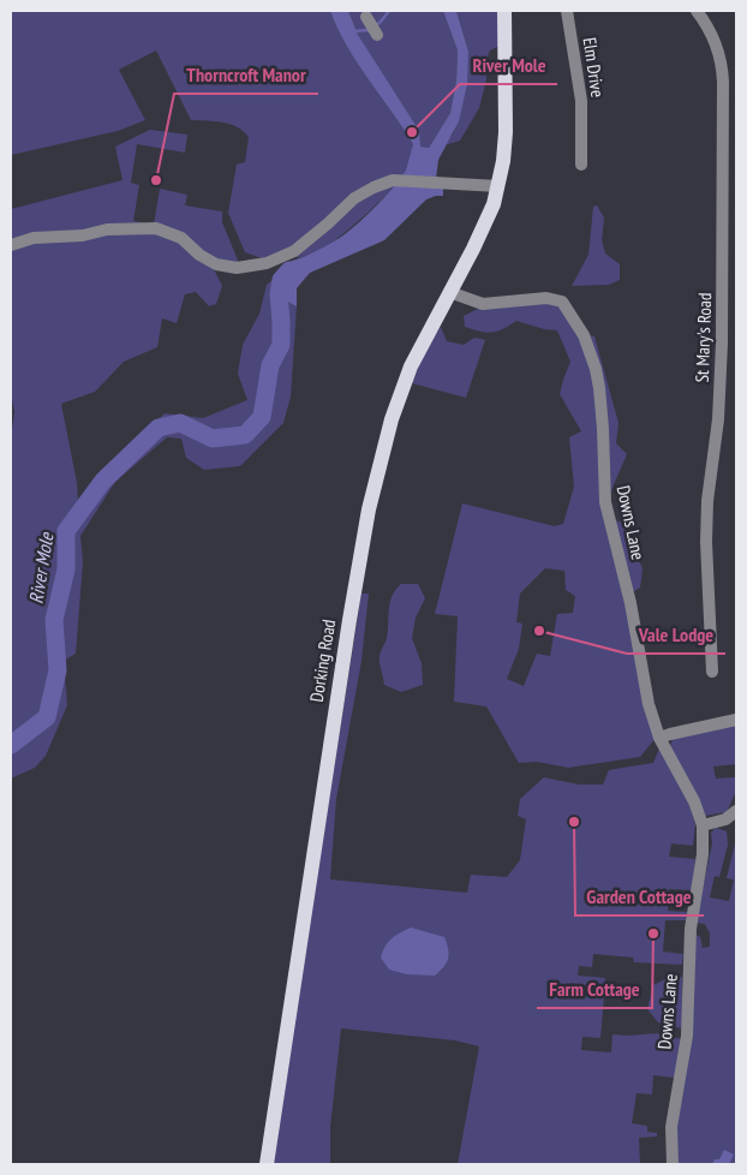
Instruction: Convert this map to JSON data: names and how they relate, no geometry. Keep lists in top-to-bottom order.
{
  "streets": {
    "main road": ["Dorking Road"],
    "street": ["Elm Drive", "St Mary's Road", "Downs Lane"]
  },
  "crossings": [
    ["Downs Lane", "Dorking Road"]
  ],
  "water": ["River Mole"],
  "places": [
    "River Mole",
    "Thorncroft Manor",
    "Vale Lodge",
    "Garden Cottage",
    "Farm Cottage"
  ]
}
